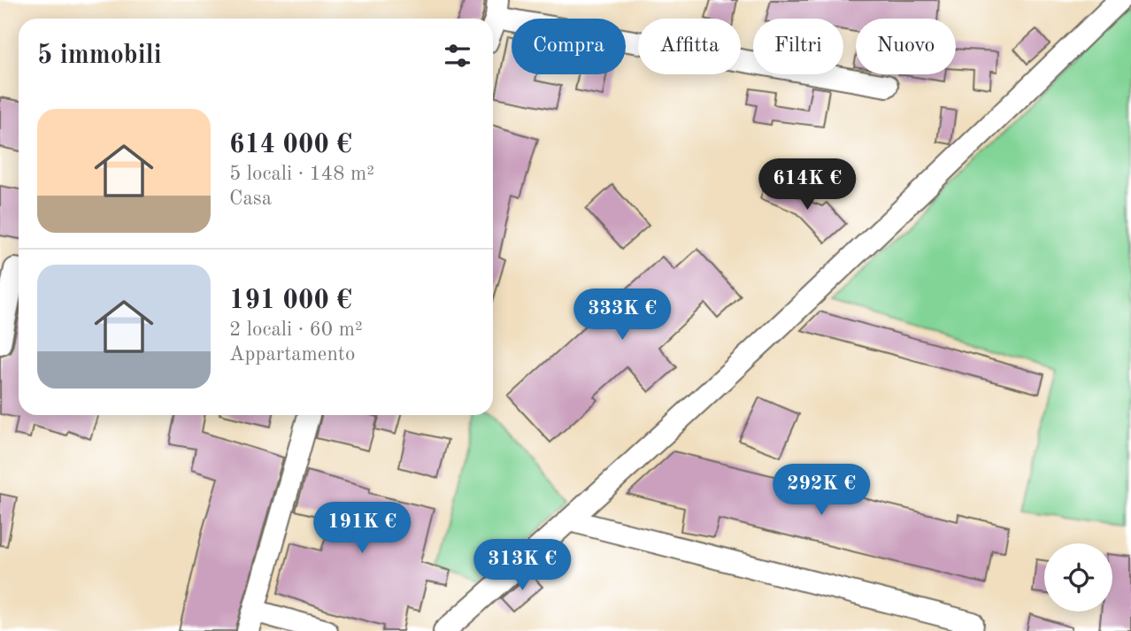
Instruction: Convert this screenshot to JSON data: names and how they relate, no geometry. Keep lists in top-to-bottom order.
{
  "page": {
    "chip": [
      "Compra",
      "Affitta",
      "Filtri",
      "Nuovo"
    ],
    "heading": "5 immobili",
    "list": [
      {
        "name": "614 000 €",
        "note": "5 locali · 148 m² · Casa"
      },
      {
        "name": "191 000 €",
        "note": "2 locali · 60 m² · Appartamento"
      }
    ],
    "price": [
      "614K €",
      "333K €",
      "292K €",
      "191K €",
      "313K €"
    ]
  }
}
